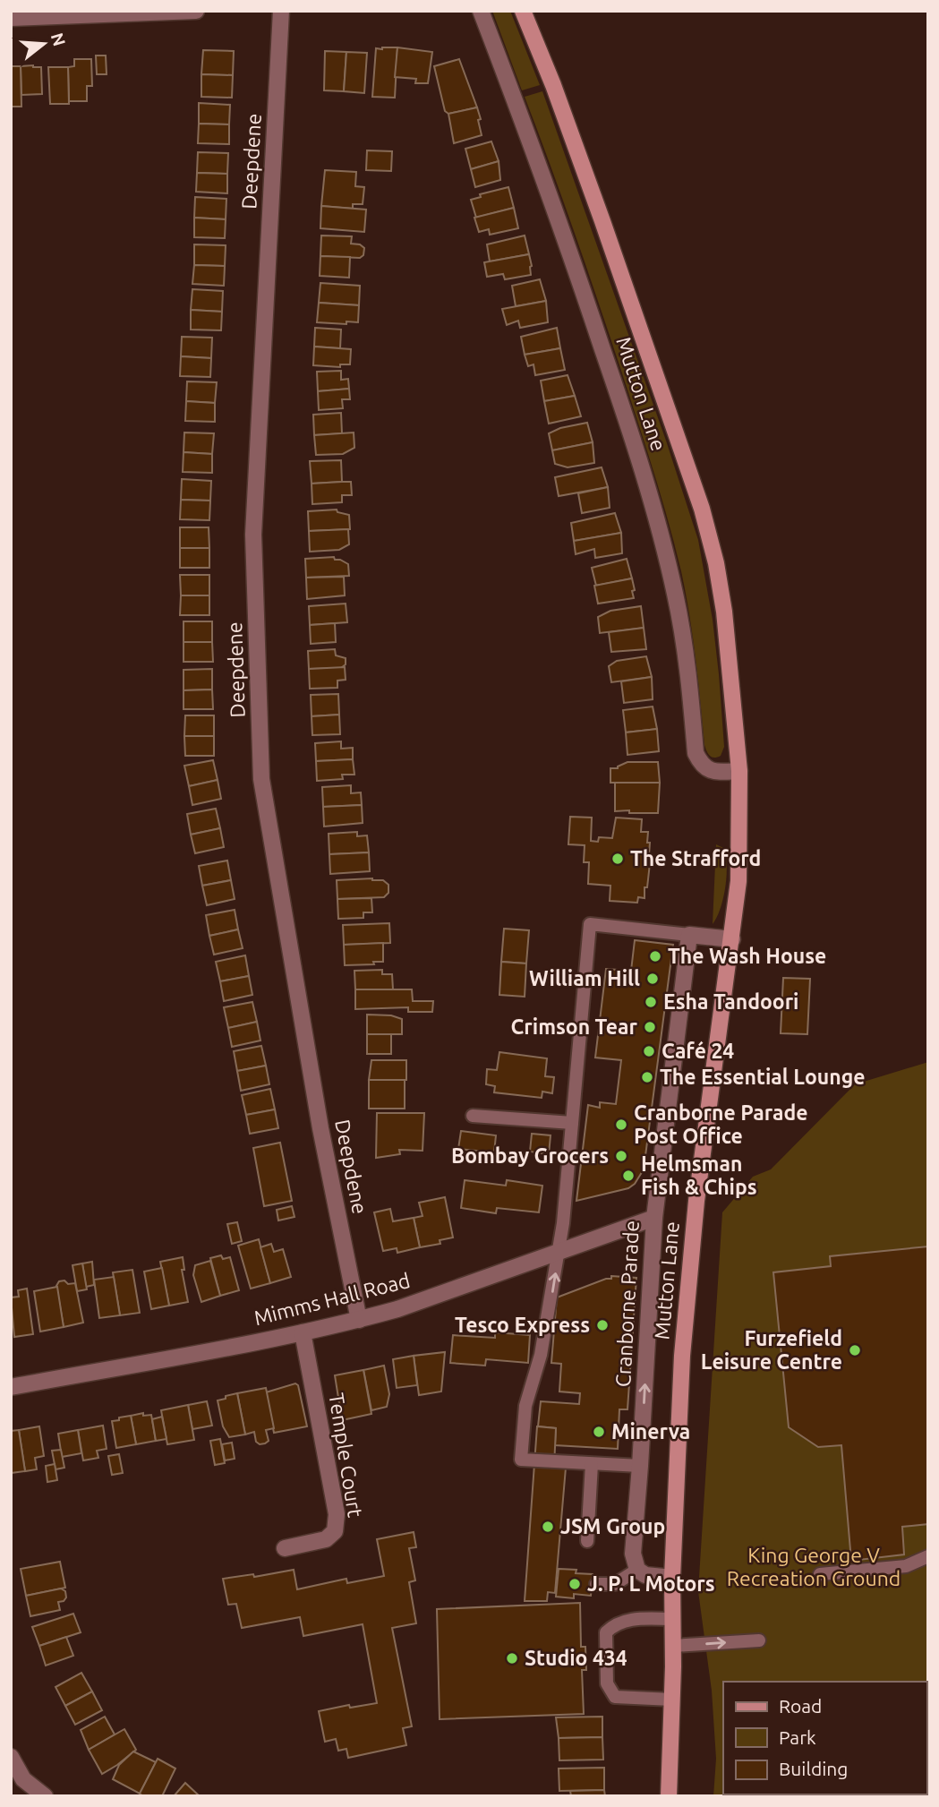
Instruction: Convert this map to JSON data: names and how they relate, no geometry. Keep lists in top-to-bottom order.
{
  "streets": {
    "main road": ["Mutton Lane"],
    "street": [
      "Deepdene",
      "Mimms Hall Road",
      "Cranborne Parade",
      "Temple Court"
    ]
  },
  "crossings": [
    ["Deepdene", "Mimms Hall Road"],
    ["Mimms Hall Road", "Cranborne Parade"],
    ["Mimms Hall Road", "Temple Court"]
  ],
  "one_way": ["Cranborne Parade"],
  "parks": ["King George V Recreation Ground"],
  "places": [
    "The Strafford",
    "The Wash House",
    "William Hill",
    "Esha Tandoori",
    "Crimson Tear",
    "Café 24",
    "The Essential Lounge",
    "Cranborne Parade Post Office",
    "Bombay Grocers",
    "Helmsman Fish & Chips",
    "Tesco Express",
    "Furzefield Leisure Centre",
    "Minerva",
    "JSM Group",
    "J. P. L Motors",
    "Studio 434"
  ],
  "legend": ["Road", "Park", "Building"],
  "north": "right"
}
